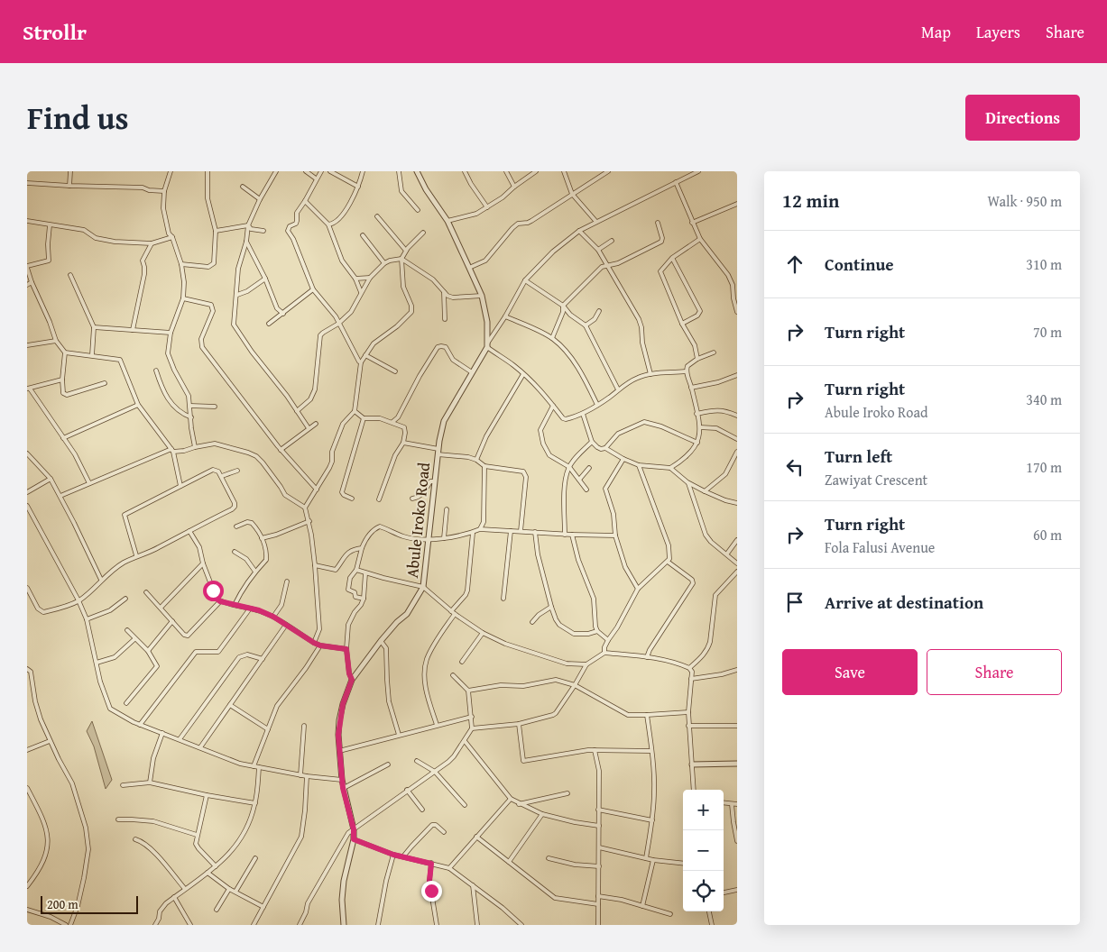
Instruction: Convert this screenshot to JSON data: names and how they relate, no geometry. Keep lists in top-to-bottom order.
{
  "streets": {
    "street": ["Abule Iroko Road"]
  },
  "scale_bar": "200 m",
  "page": {
    "header": "Strollr",
    "nav": ["Map", "Layers", "Share"],
    "title": "Find us",
    "buttons": [
      "Directions",
      ["Save", "Share"]
    ],
    "heading": ["12 min", "Walk · 950 m"],
    "list": [
      ["Continue", "310 m"],
      ["Turn right", "70 m"],
      ["Turn right", "Abule Iroko Road", "340 m"],
      ["Turn left", "Zawiyat Crescent", "170 m"],
      ["Turn right", "Fola Falusi Avenue", "60 m"],
      "Arrive at destination"
    ],
    "map_buttons": ["+", "−"],
    "scale": "200 m"
  }
}
